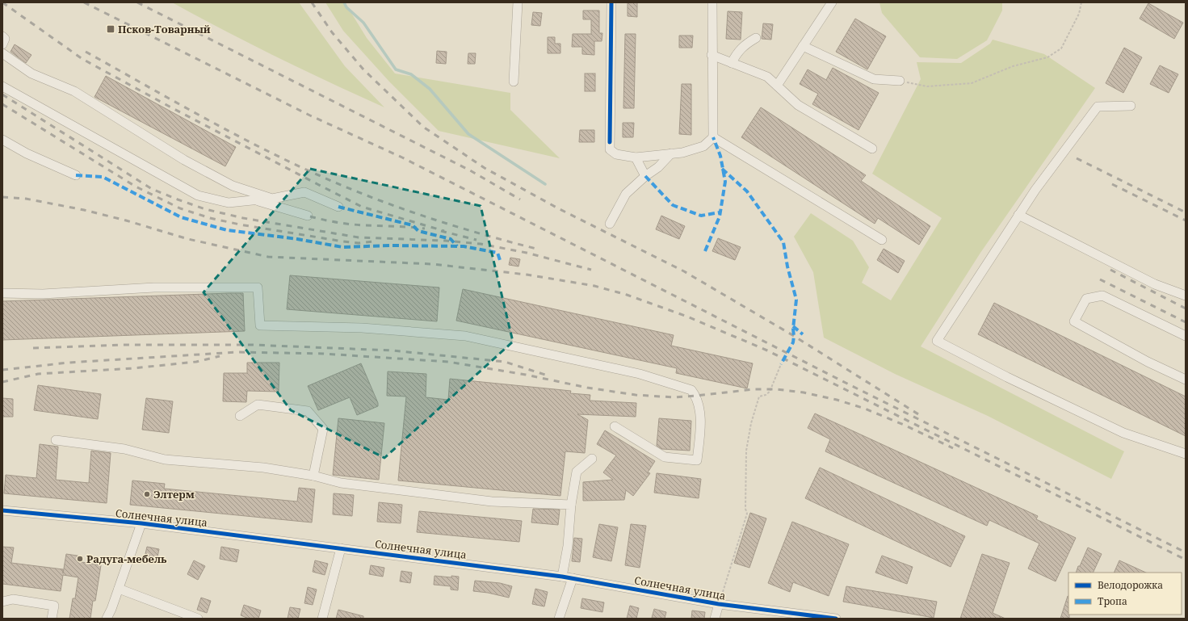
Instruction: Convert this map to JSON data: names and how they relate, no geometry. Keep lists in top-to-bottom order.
{
  "streets": {
    "street": ["Солнечная улица"]
  },
  "places": {
    "transit": ["Псков-Товарный"],
    "other": ["Элтерм", "Радуга-мебель"]
  },
  "legend": ["Велодорожка", "Тропа"]
}
